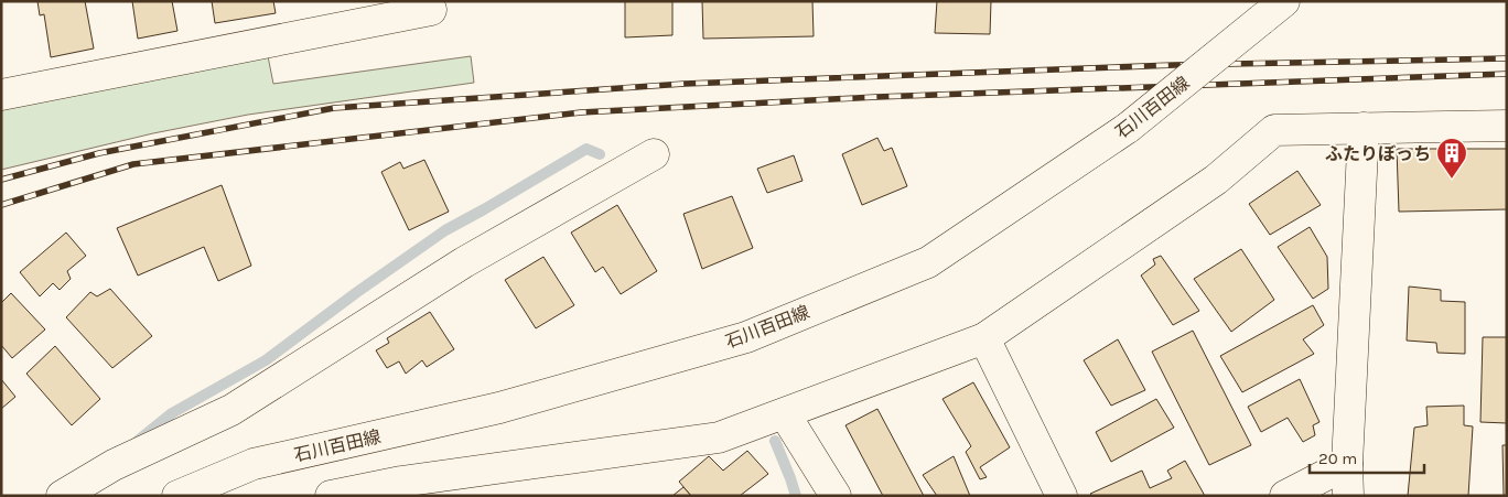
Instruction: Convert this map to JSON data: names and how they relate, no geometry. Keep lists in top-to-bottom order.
{
  "streets": {
    "street": ["石川百田線"]
  },
  "places": {
    "building": ["ふたりぼっち"]
  },
  "scale_bar": "20 m"
}
